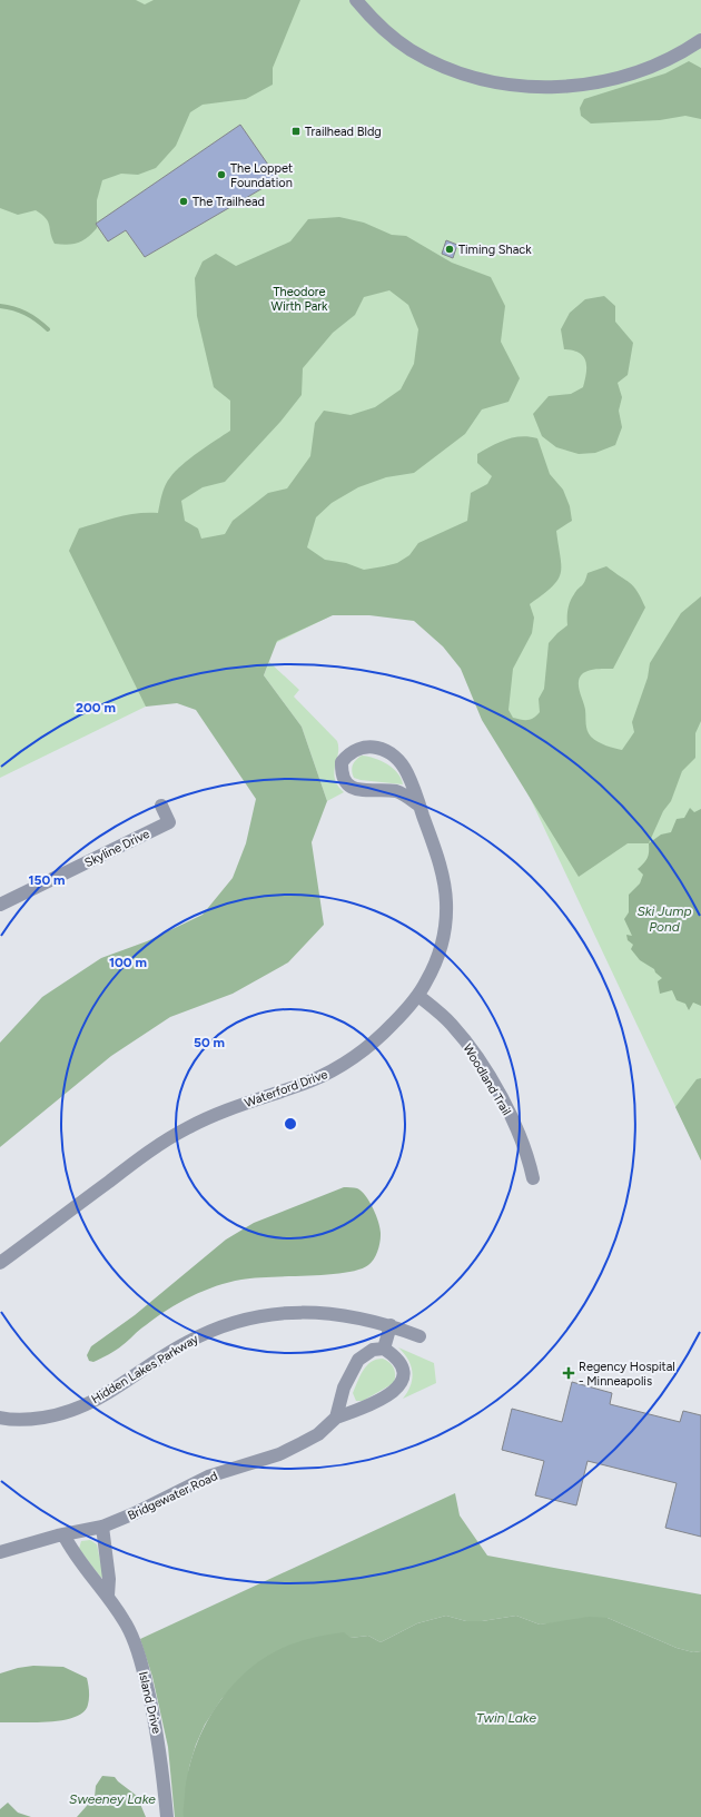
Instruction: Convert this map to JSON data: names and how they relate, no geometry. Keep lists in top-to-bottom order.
{
  "streets": {
    "street": [
      "Skyline Drive",
      "Woodland Trail",
      "Waterford Drive",
      "Hidden Lakes Parkway",
      "Bridgewater Road",
      "Island Drive"
    ]
  },
  "crossings": [
    ["Woodland Trail", "Waterford Drive"],
    ["Bridgewater Road", "Island Drive"]
  ],
  "water": ["Ski Jump Pond", "Twin Lake", "Sweeney Lake"],
  "parks": ["Theodore Wirth Park"],
  "places": {
    "transit": ["Trailhead Bldg"],
    "other": ["The Loppet Foundation", "The Trailhead", "Timing Shack"],
    "health": ["Regency Hospital - Minneapolis"]
  },
  "rings": [
    "200 m",
    "150 m",
    "100 m",
    "50 m"
  ]
}
